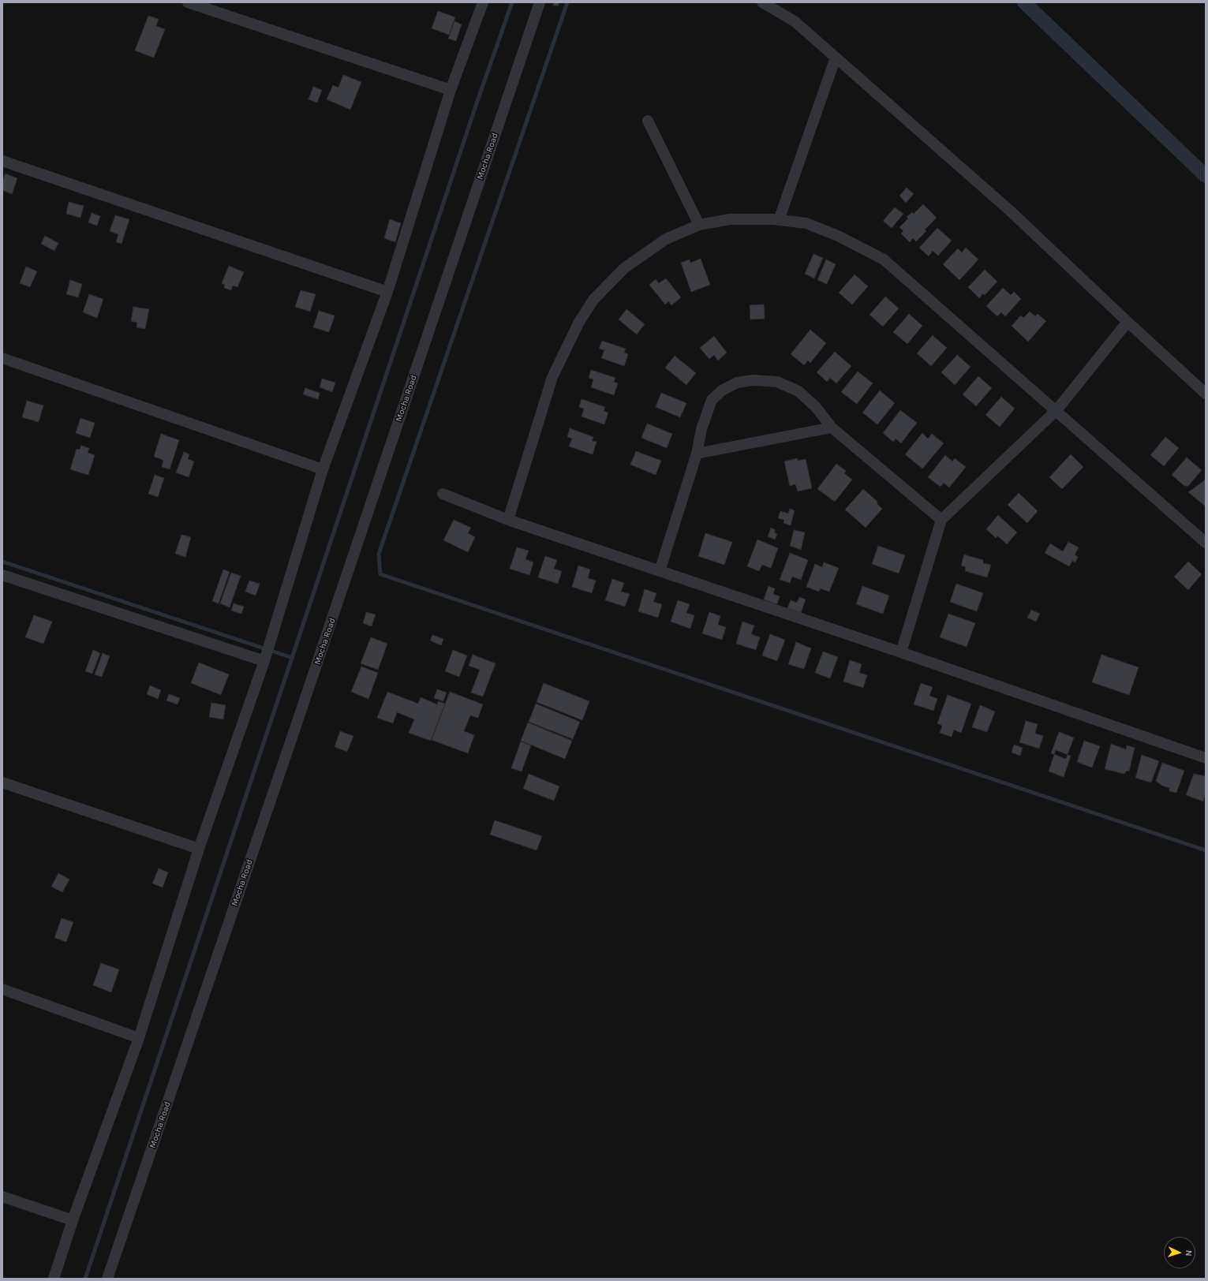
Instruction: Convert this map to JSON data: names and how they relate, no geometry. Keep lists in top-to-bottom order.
{
  "streets": {
    "street": ["Mocha Road"]
  },
  "north": "right"
}
